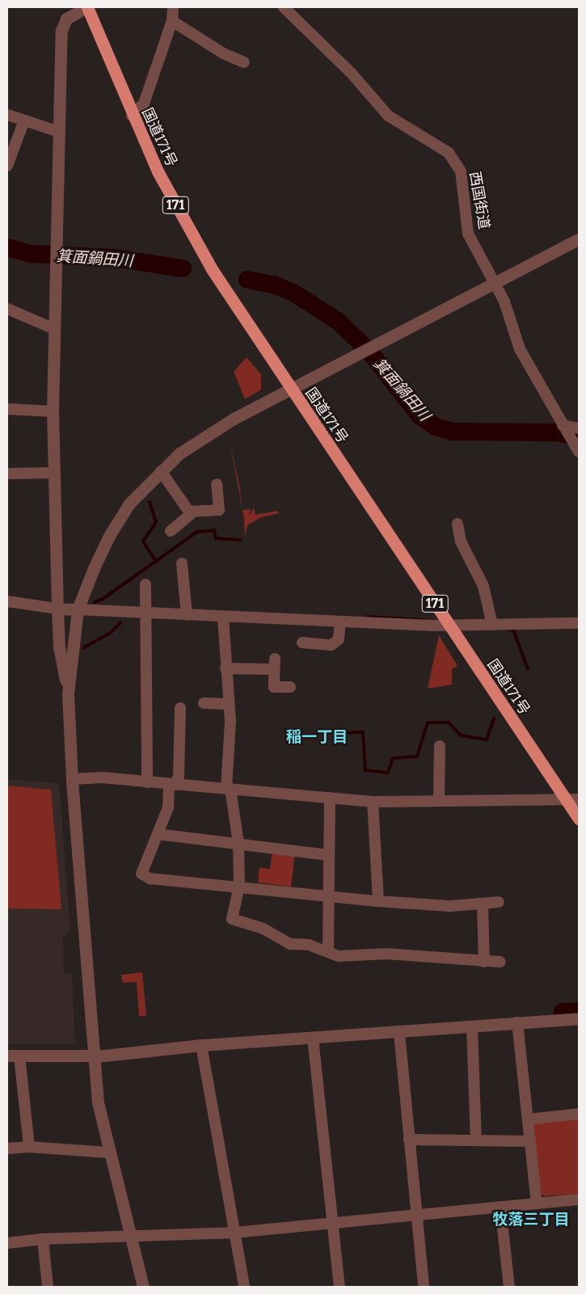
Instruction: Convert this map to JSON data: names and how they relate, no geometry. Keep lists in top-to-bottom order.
{
  "streets": {
    "highway": ["国道171号", "171"],
    "street": ["西国街道"]
  },
  "districts": ["稲一丁目", "牧落三丁目"],
  "water": ["箕面鍋田川"]
}
